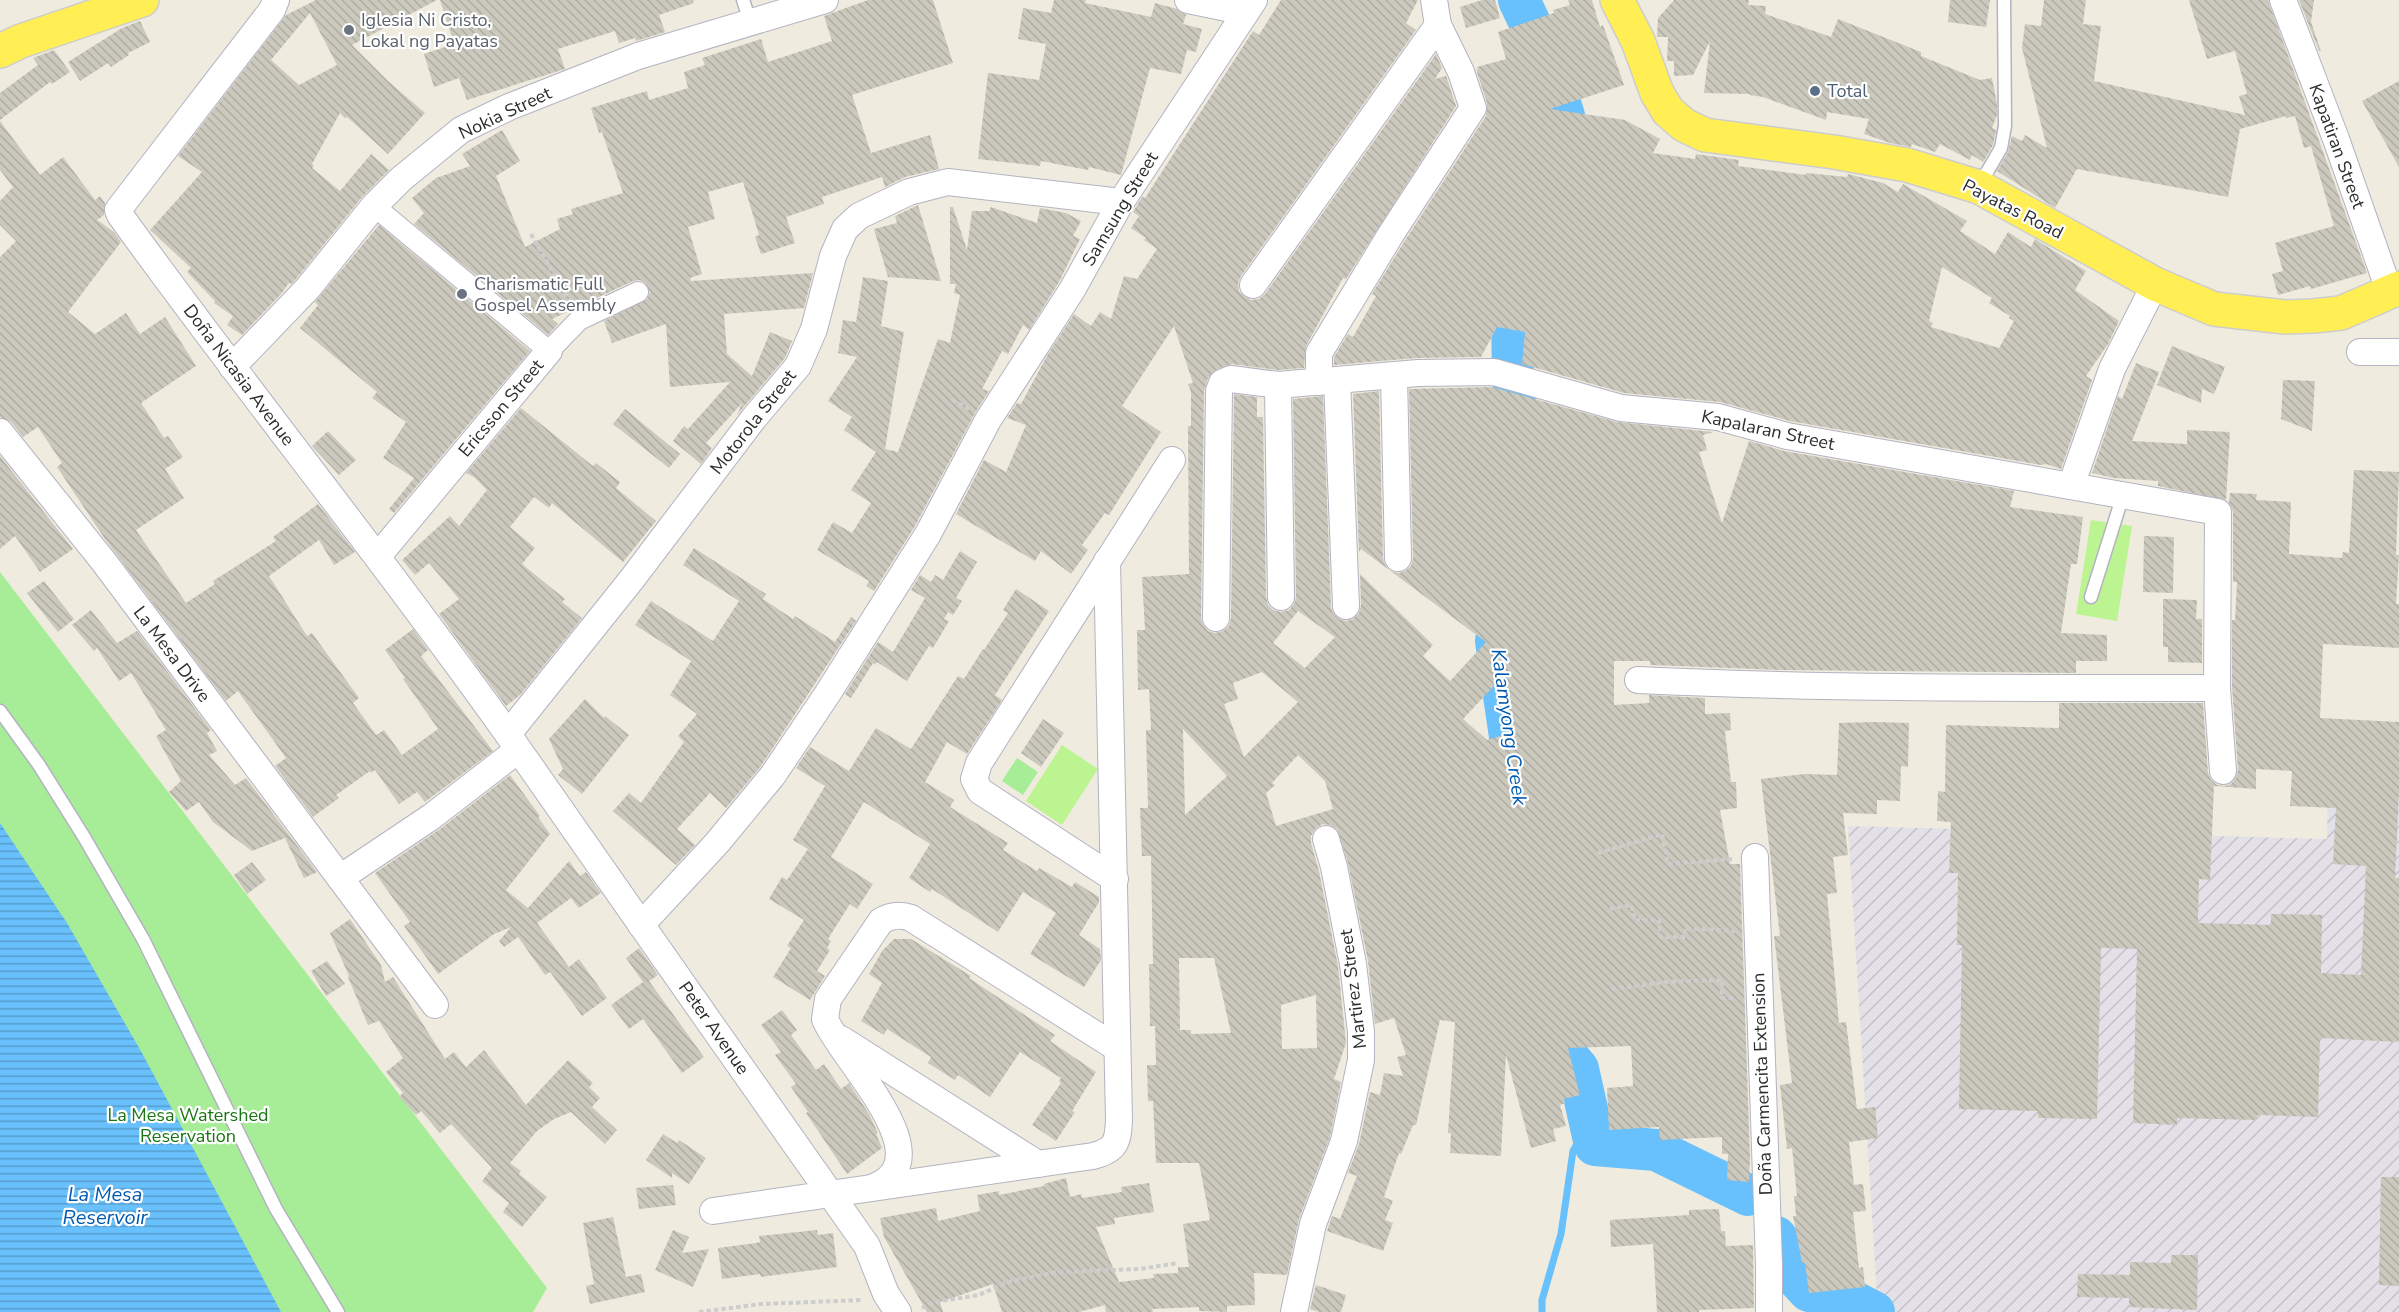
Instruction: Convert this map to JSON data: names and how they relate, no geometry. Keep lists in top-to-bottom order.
{
  "streets": {
    "main road": ["Payatas Road"],
    "street": [
      "Nokia Street",
      "Kapatiran Street",
      "Samsung Street",
      "Doña Nicasia Avenue",
      "Ericsson Street",
      "Motorola Street",
      "Kapalaran Street",
      "La Mesa Drive",
      "Martirez Street",
      "Peter Avenue",
      "Doña Carmencita Extension"
    ]
  },
  "crossings": [
    ["Nokia Street", "Doña Nicasia Avenue"],
    ["Nokia Street", "Ericsson Street"],
    ["Kapatiran Street", "Payatas Road"],
    ["Samsung Street", "Motorola Street"],
    ["Samsung Street", "Peter Avenue"],
    ["Doña Nicasia Avenue", "Ericsson Street"],
    ["Doña Nicasia Avenue", "Motorola Street"],
    ["Doña Nicasia Avenue", "Peter Avenue"],
    ["Motorola Street", "Peter Avenue"]
  ],
  "water": ["Kalamyong Creek", "La Mesa Reservoir"],
  "parks": ["La Mesa Watershed Reservation"],
  "places": ["Iglesia Ni Cristo, Lokal ng Payatas", "Total", "Charismatic Full Gospel Assembly"]
}
